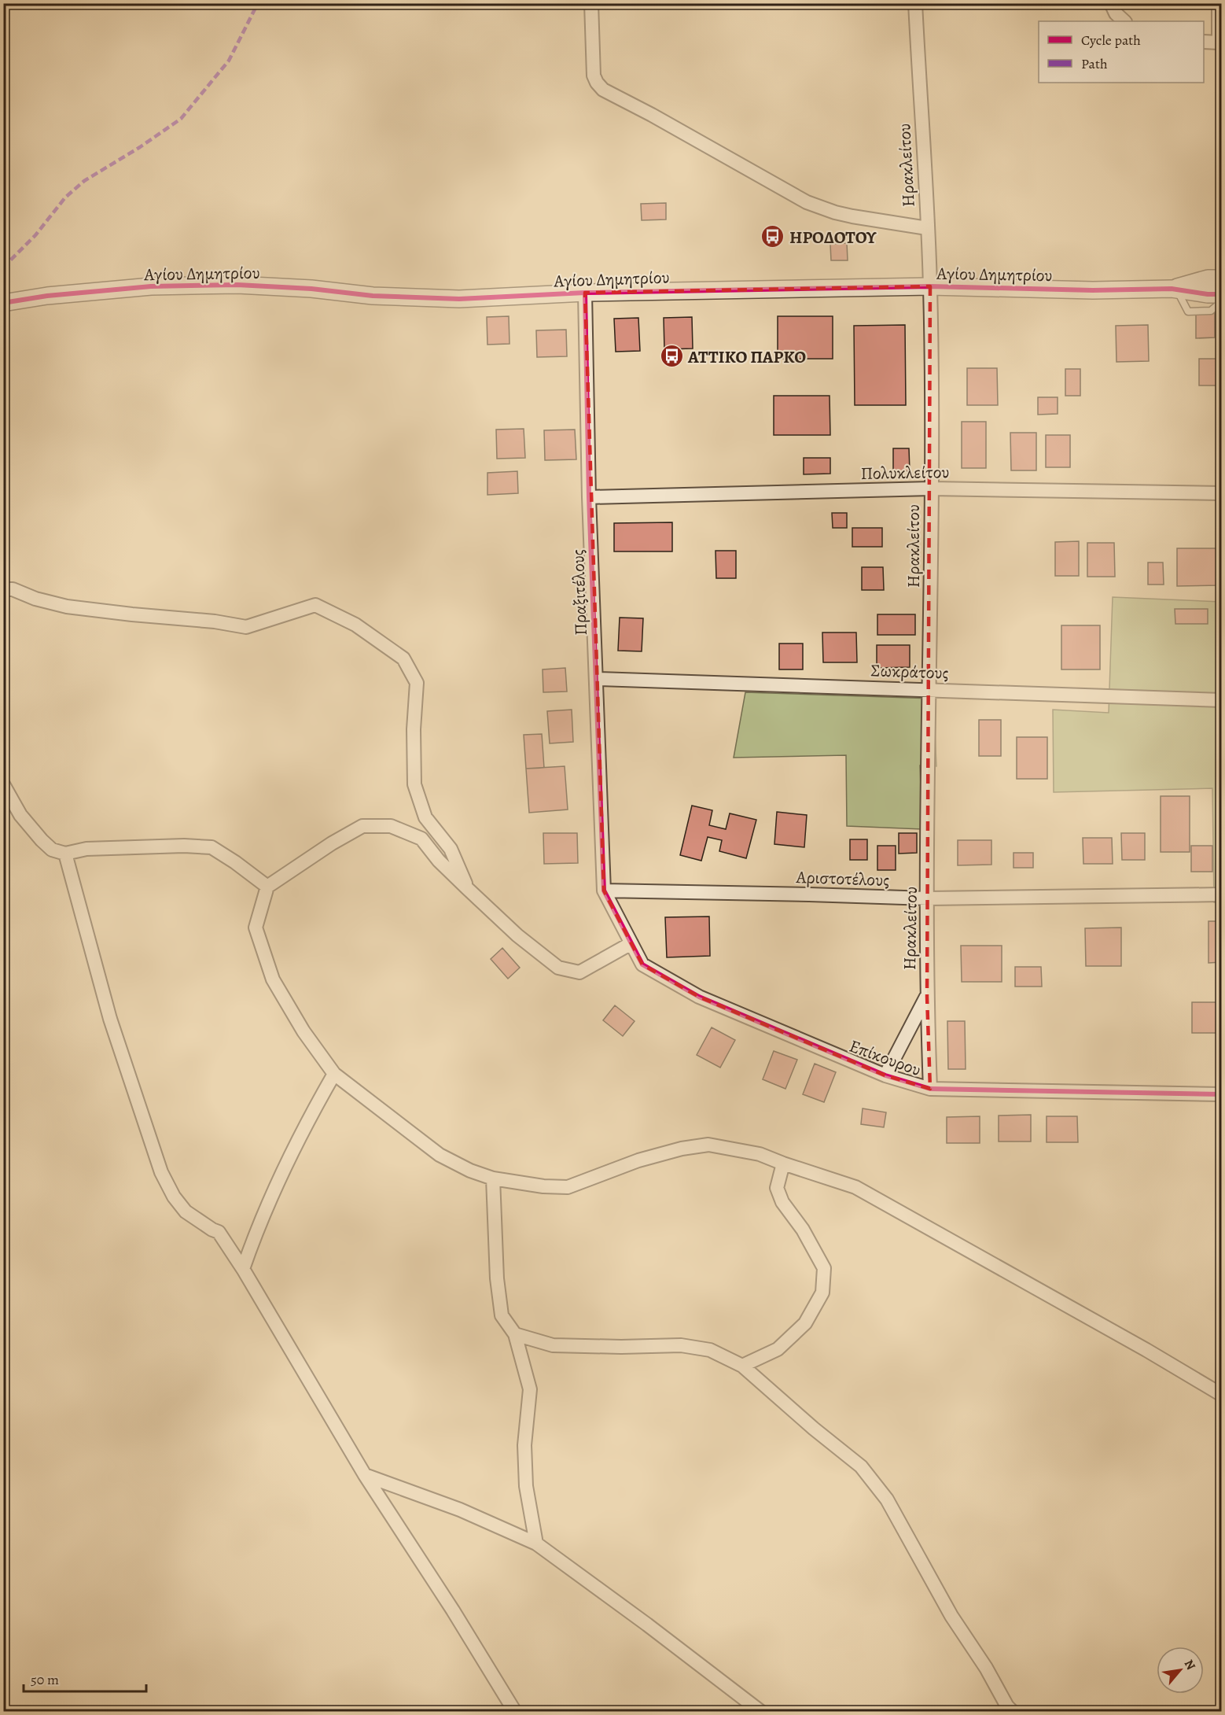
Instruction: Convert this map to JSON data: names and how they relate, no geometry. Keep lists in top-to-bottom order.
{
  "streets": {
    "street": [
      "Ηρακλείτου",
      "Αγίου Δημητρίου",
      "Πολυκλείτου",
      "Πραξιτέλους",
      "Σωκράτους",
      "Αριστοτέλους",
      "Επίκουρου"
    ]
  },
  "crossings": [
    ["Ηρακλείτου", "Αγίου Δημητρίου"],
    ["Ηρακλείτου", "Πολυκλείτου"],
    ["Ηρακλείτου", "Σωκράτους"],
    ["Ηρακλείτου", "Αριστοτέλους"],
    ["Ηρακλείτου", "Επίκουρου"],
    ["Αγίου Δημητρίου", "Πραξιτέλους"],
    ["Πολυκλείτου", "Πραξιτέλους"],
    ["Πραξιτέλους", "Σωκράτους"],
    ["Πραξιτέλους", "Αριστοτέλους"],
    ["Πραξιτέλους", "Επίκουρου"],
    ["Αριστοτέλους", "Επίκουρου"]
  ],
  "places": {
    "bus stop": ["ΗΡΟΔΟΤΟΥ", "ΑΤΤΙΚΟ ΠΑΡΚΟ"]
  },
  "legend": ["Cycle path", "Path"],
  "scale_bar": "50 m",
  "north": "top right"
}
